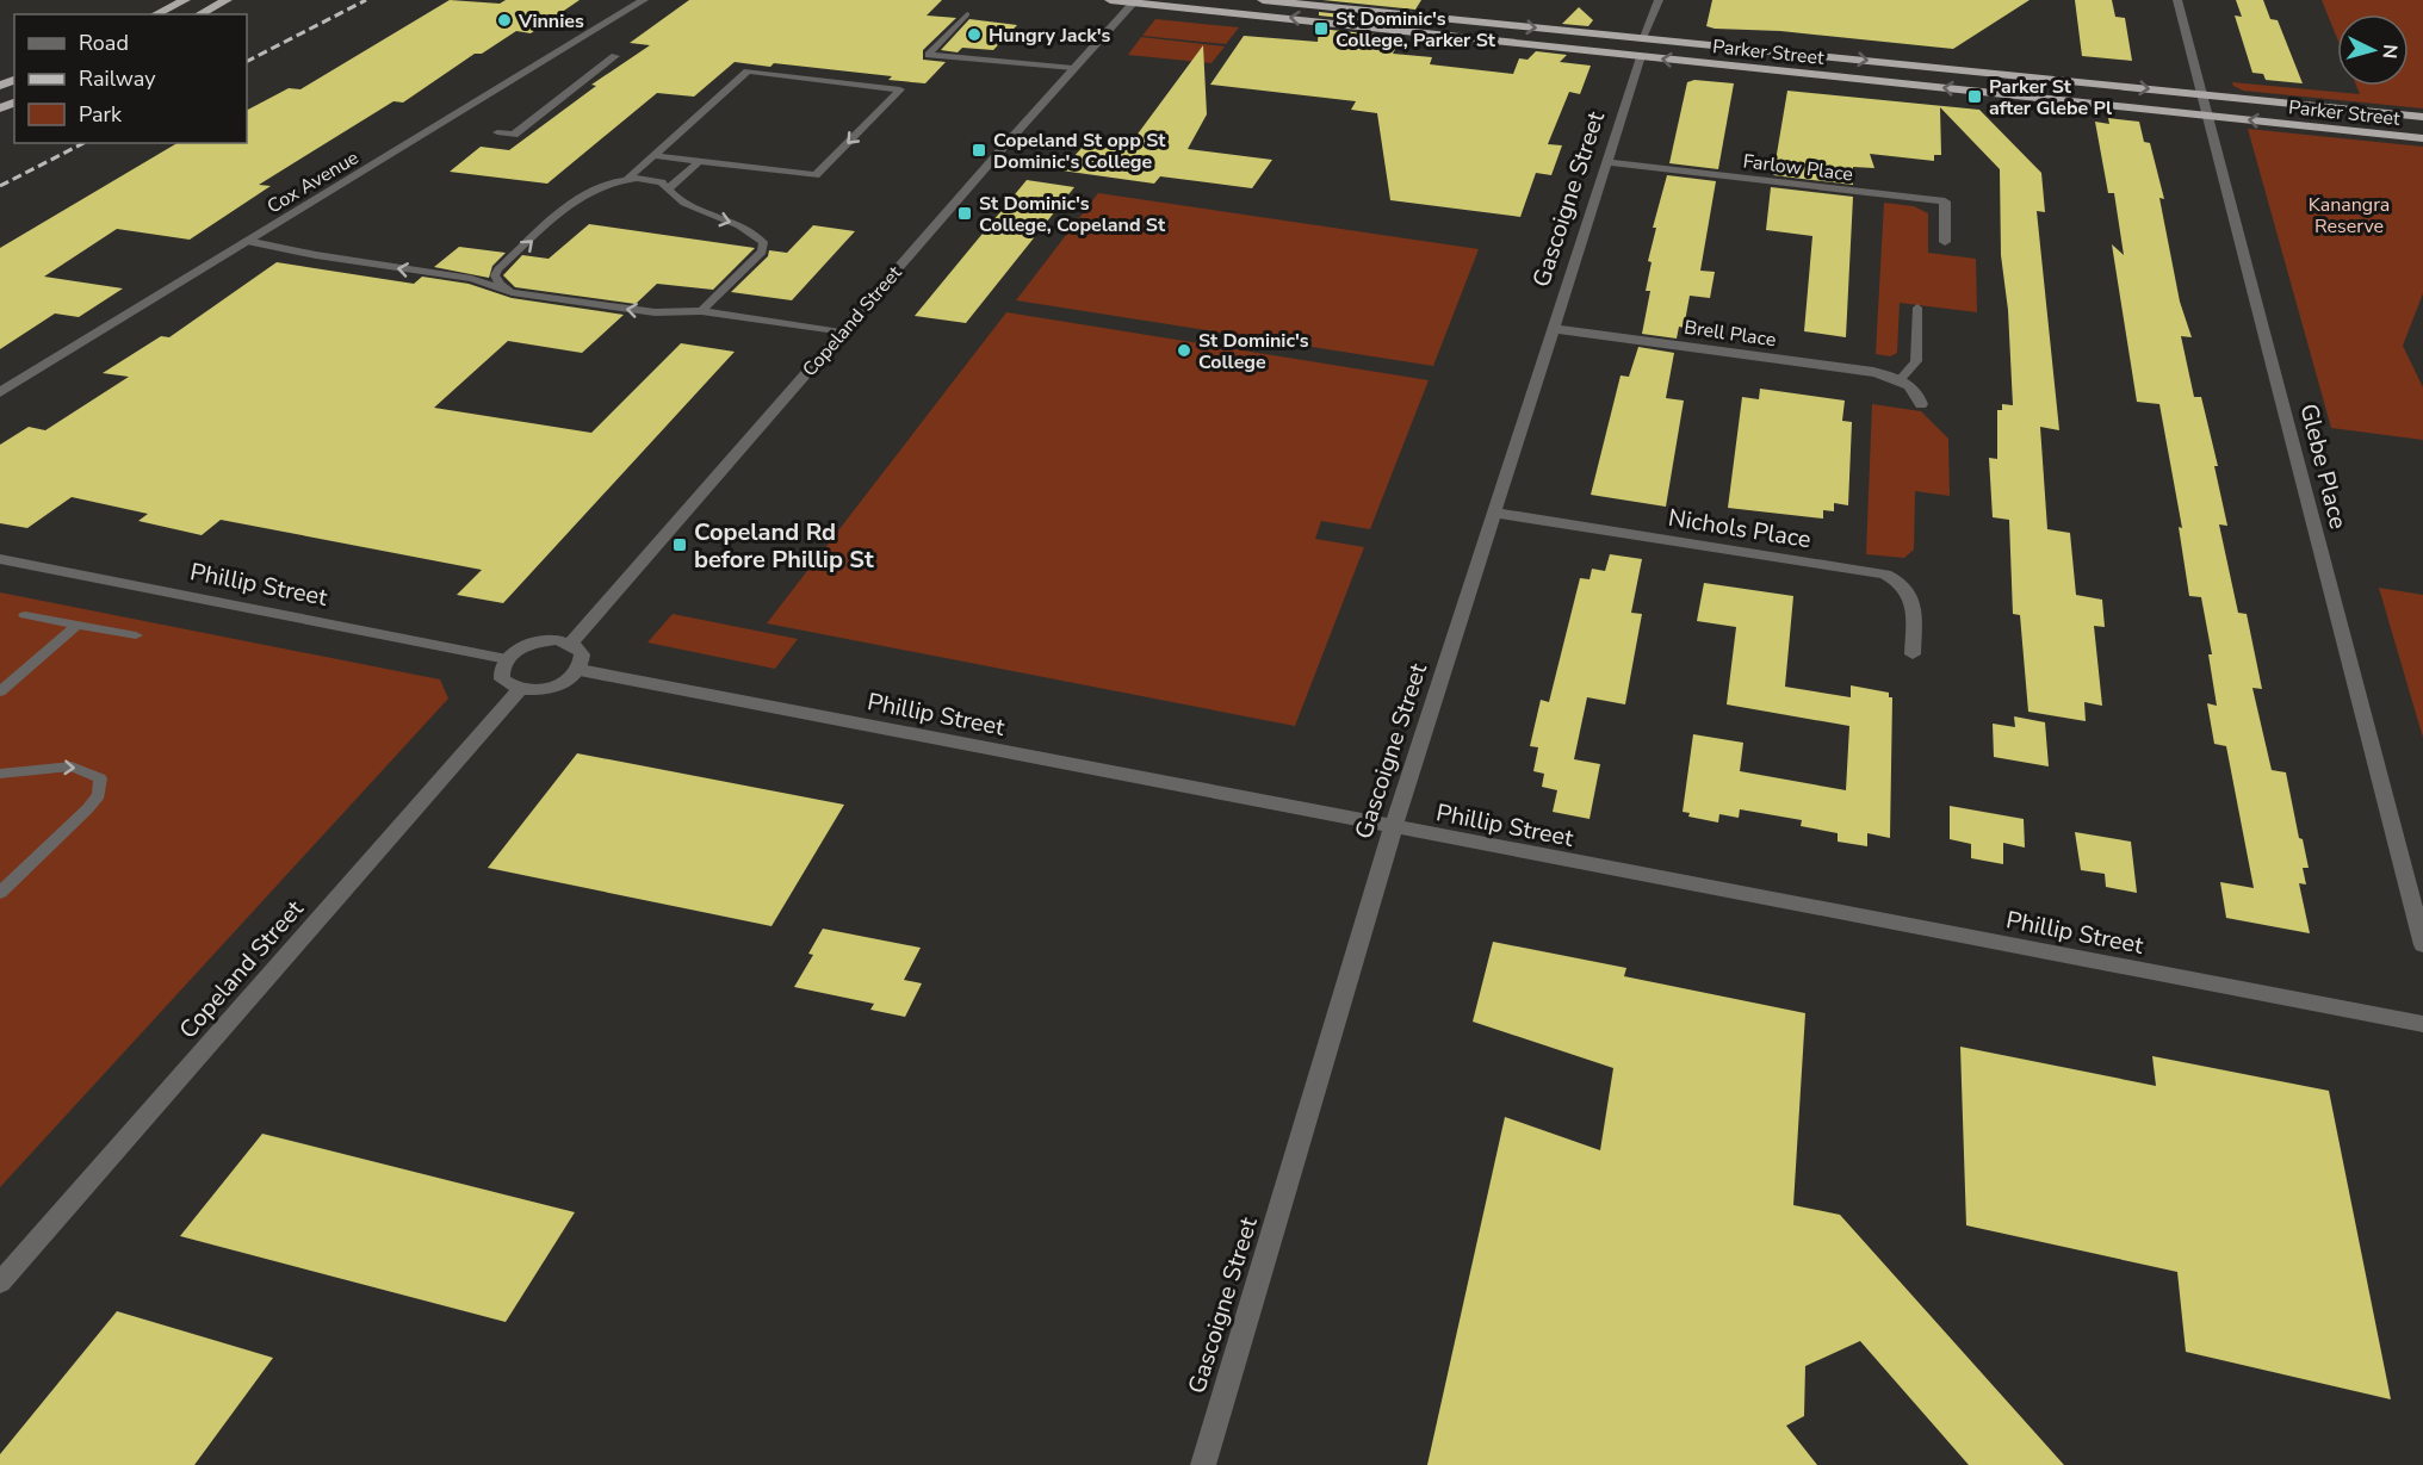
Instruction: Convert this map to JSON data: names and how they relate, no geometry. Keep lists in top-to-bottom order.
{
  "streets": {
    "highway": ["Parker Street"],
    "street": [
      "Farlow Place",
      "Cox Avenue",
      "Gascoigne Street",
      "Copeland Street",
      "Brell Place",
      "Glebe Place",
      "Nichols Place",
      "Phillip Street"
    ]
  },
  "crossings": [
    ["Parker Street", "Gascoigne Street"],
    ["Parker Street", "Copeland Street"],
    ["Parker Street", "Glebe Place"],
    ["Farlow Place", "Gascoigne Street"],
    ["Gascoigne Street", "Brell Place"],
    ["Gascoigne Street", "Nichols Place"],
    ["Gascoigne Street", "Phillip Street"],
    ["Copeland Street", "Phillip Street"]
  ],
  "parks": ["Kanangra Reserve"],
  "places": {
    "other": ["Vinnies", "Hungry Jack's", "St Dominic's College"],
    "transit": [
      "St Dominic's College, Parker St",
      "Parker St after Glebe Pl",
      "Copeland St opp St Dominic's College",
      "St Dominic's College, Copeland St",
      "Copeland Rd before Phillip St"
    ]
  },
  "legend": ["Road", "Railway", "Park"],
  "north": "right"
}
